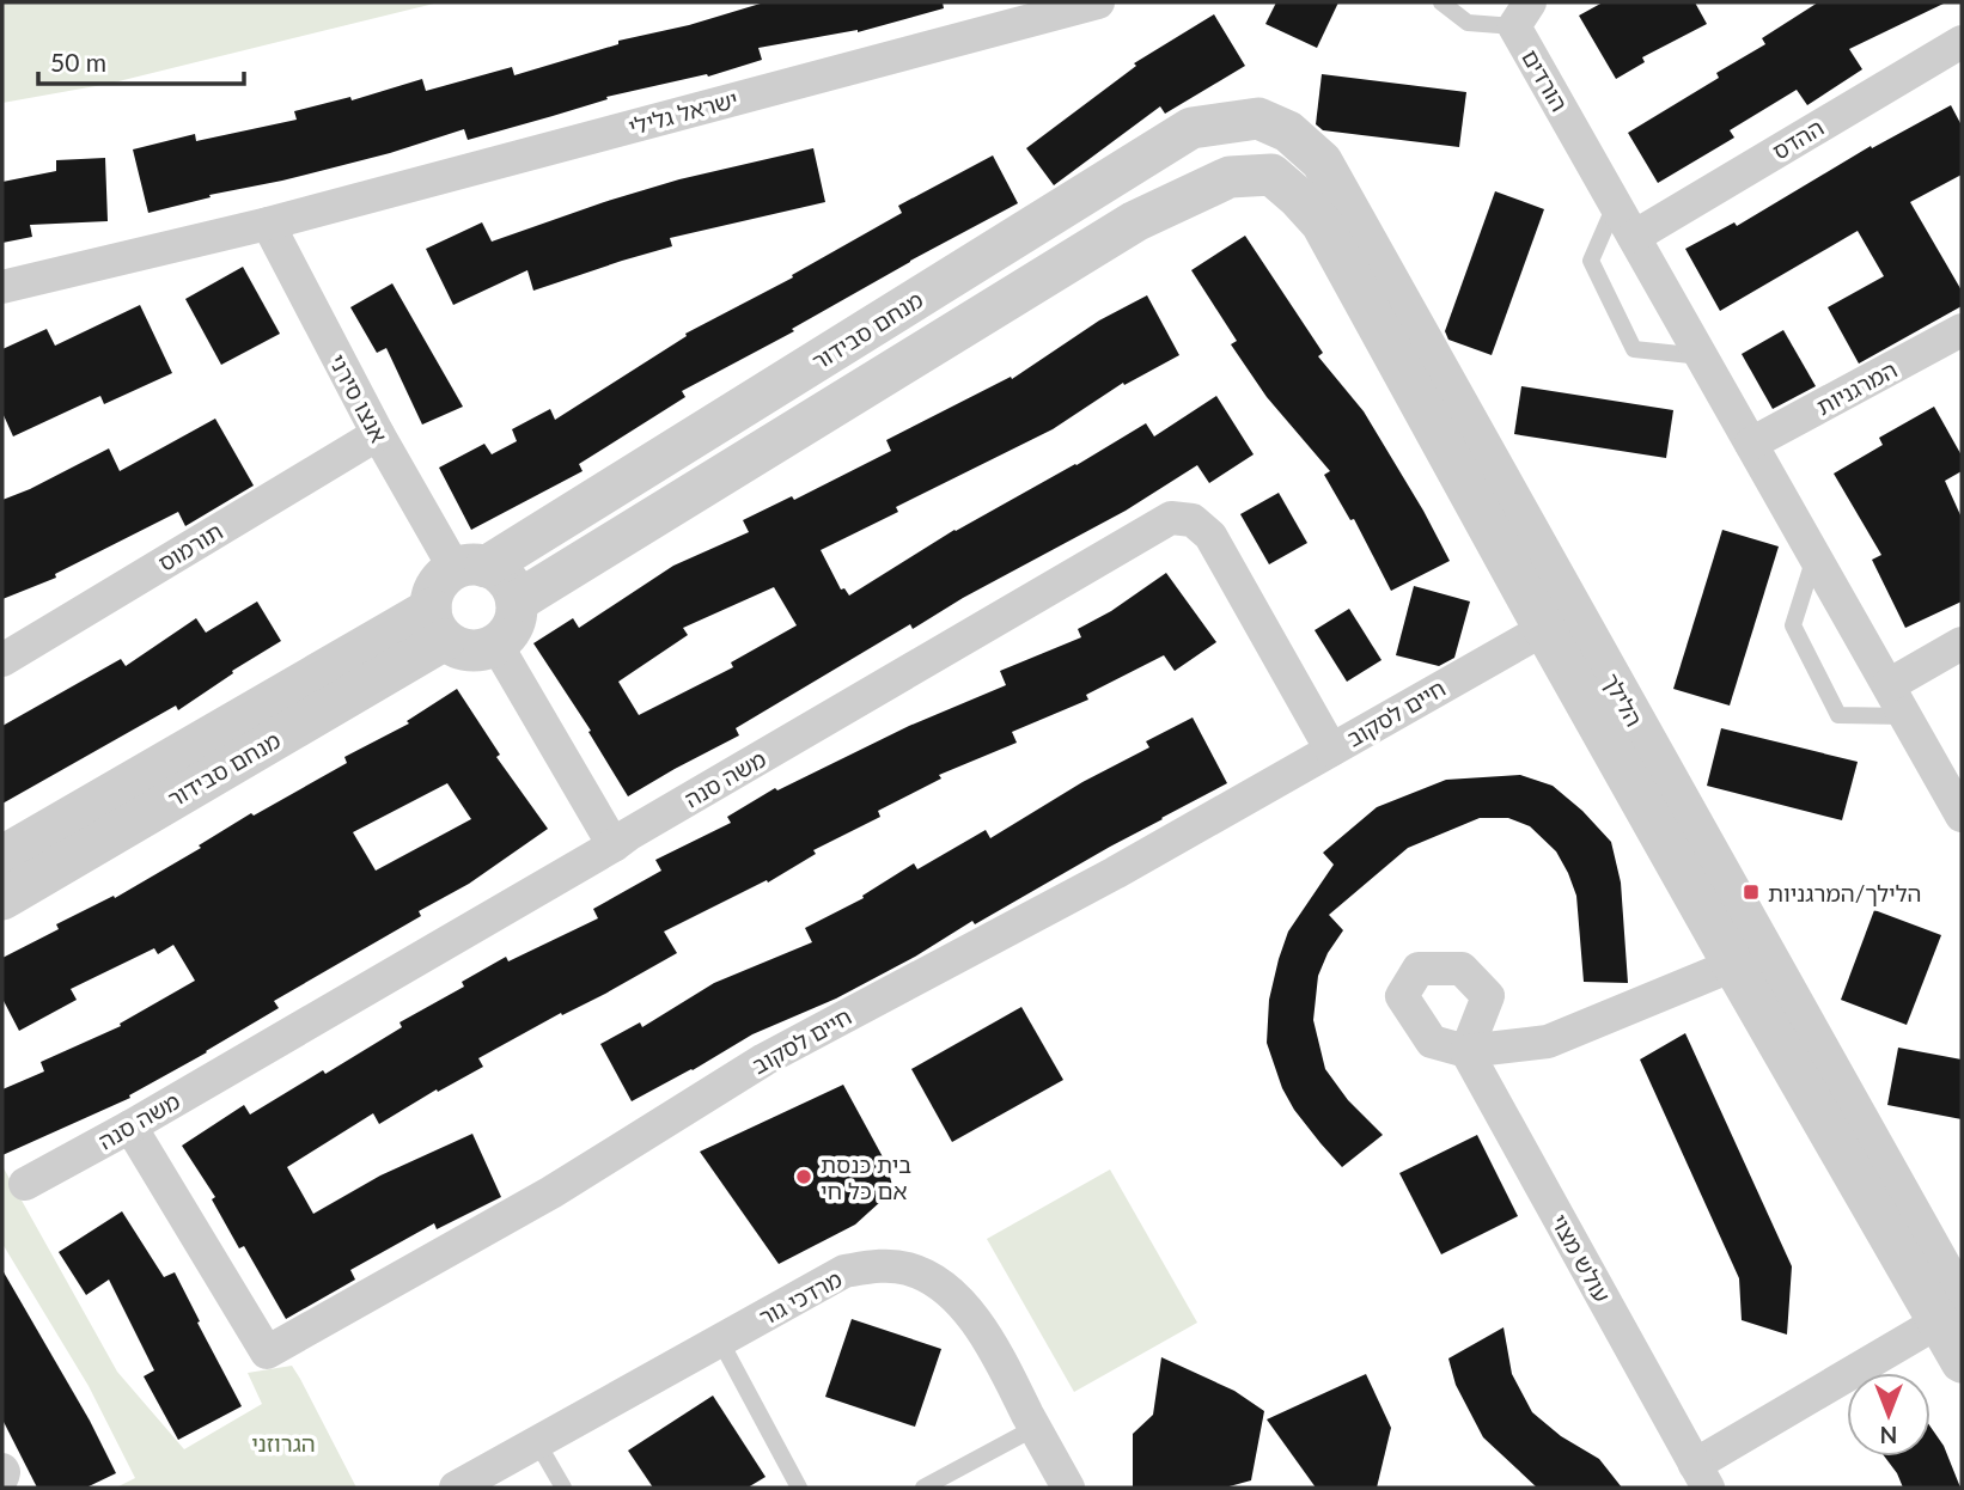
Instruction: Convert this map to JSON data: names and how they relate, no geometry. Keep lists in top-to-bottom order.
{
  "streets": {
    "street": [
      "הורדים",
      "ישראל גלילי",
      "ההדס",
      "מנחם סבידור",
      "המרגניות",
      "אנצו סירני",
      "תורמוס",
      "הלילך",
      "חיים לסקוב",
      "משה סנה",
      "עולש מצוי",
      "מרדכי גור"
    ]
  },
  "crossings": [
    ["הורדים", "ההדס"],
    ["הורדים", "המרגניות"],
    ["ישראל גלילי", "אנצו סירני"],
    ["מנחם סבידור", "אנצו סירני"],
    ["מנחם סבידור", "הלילך"],
    ["אנצו סירני", "תורמוס"],
    ["הלילך", "חיים לסקוב"],
    ["הלילך", "עולש מצוי"],
    ["חיים לסקוב", "משה סנה"]
  ],
  "parks": ["הגרוזני"],
  "places": {
    "transit": ["הלילך/המרגניות"],
    "other": ["בית כנסת אם כל חי"]
  },
  "scale_bar": "50 m",
  "north": "bottom"
}
